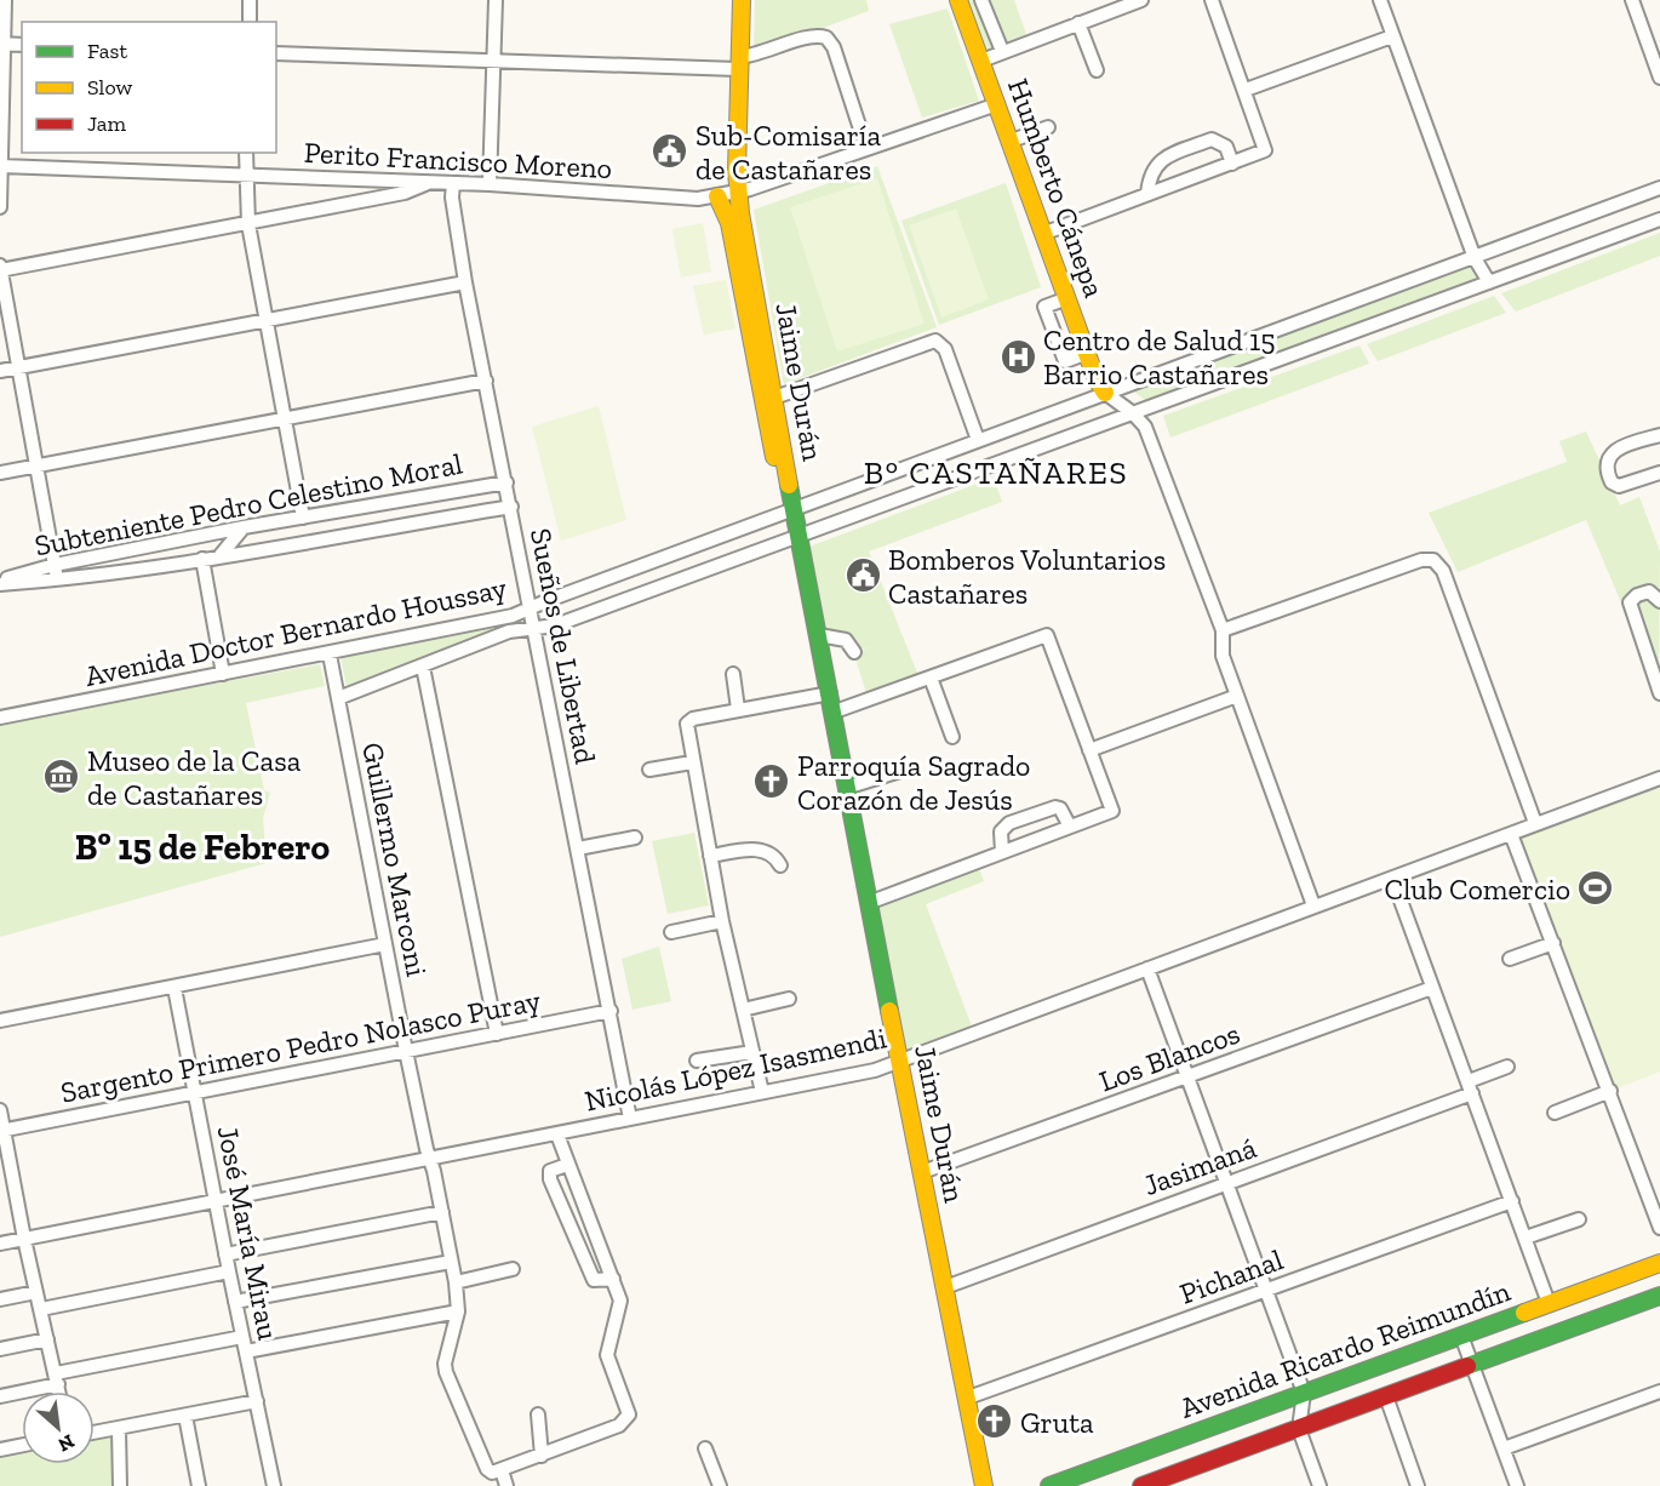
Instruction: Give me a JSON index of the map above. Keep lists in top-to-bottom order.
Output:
{
  "streets": {
    "street": [
      "Perito Francisco Moreno",
      "Humberto Cánepa",
      "Jaime Durán",
      "Subteniente Pedro Celestino Moral",
      "Avenida Doctor Bernardo Houssay",
      "Sueños de Libertad",
      "Guillermo Marconi",
      "Sargento Primero Pedro Nolasco Puray",
      "Los Blancos",
      "Nicolás López Isasmendi",
      "Jasimaná",
      "José María Mirau",
      "Pichanal",
      "Avenida Ricardo Reimundín"
    ]
  },
  "crossings": [
    ["Perito Francisco Moreno", "Humberto Cánepa"],
    ["Perito Francisco Moreno", "Jaime Durán"],
    ["Perito Francisco Moreno", "Sueños de Libertad"],
    ["Humberto Cánepa", "Avenida Doctor Bernardo Houssay"],
    ["Jaime Durán", "Avenida Doctor Bernardo Houssay"],
    ["Jaime Durán", "Los Blancos"],
    ["Jaime Durán", "Nicolás López Isasmendi"],
    ["Jaime Durán", "Jasimaná"],
    ["Jaime Durán", "Pichanal"],
    ["Subteniente Pedro Celestino Moral", "Sueños de Libertad"],
    ["Avenida Doctor Bernardo Houssay", "Sueños de Libertad"],
    ["Avenida Doctor Bernardo Houssay", "Guillermo Marconi"],
    ["Sueños de Libertad", "Sargento Primero Pedro Nolasco Puray"],
    ["Sueños de Libertad", "Nicolás López Isasmendi"],
    ["Guillermo Marconi", "Sargento Primero Pedro Nolasco Puray"],
    ["Guillermo Marconi", "Nicolás López Isasmendi"],
    ["Sargento Primero Pedro Nolasco Puray", "José María Mirau"],
    ["Nicolás López Isasmendi", "José María Mirau"]
  ],
  "districts": ["B° CASTAÑARES", "Bº 15 de Febrero"],
  "places": {
    "public building": ["Sub-Comisaría de Castañares", "Bomberos Voluntarios Castañares"],
    "hospital": ["Centro de Salud 15 Barrio Castañares"],
    "museum": ["Museo de la Casa de Castañares"],
    "church": ["Parroquía Sagrado Corazón de Jesús", "Gruta"],
    "sports": ["Club Comercio"]
  },
  "legend": ["Fast", "Slow", "Jam"],
  "north": "bottom right"
}
